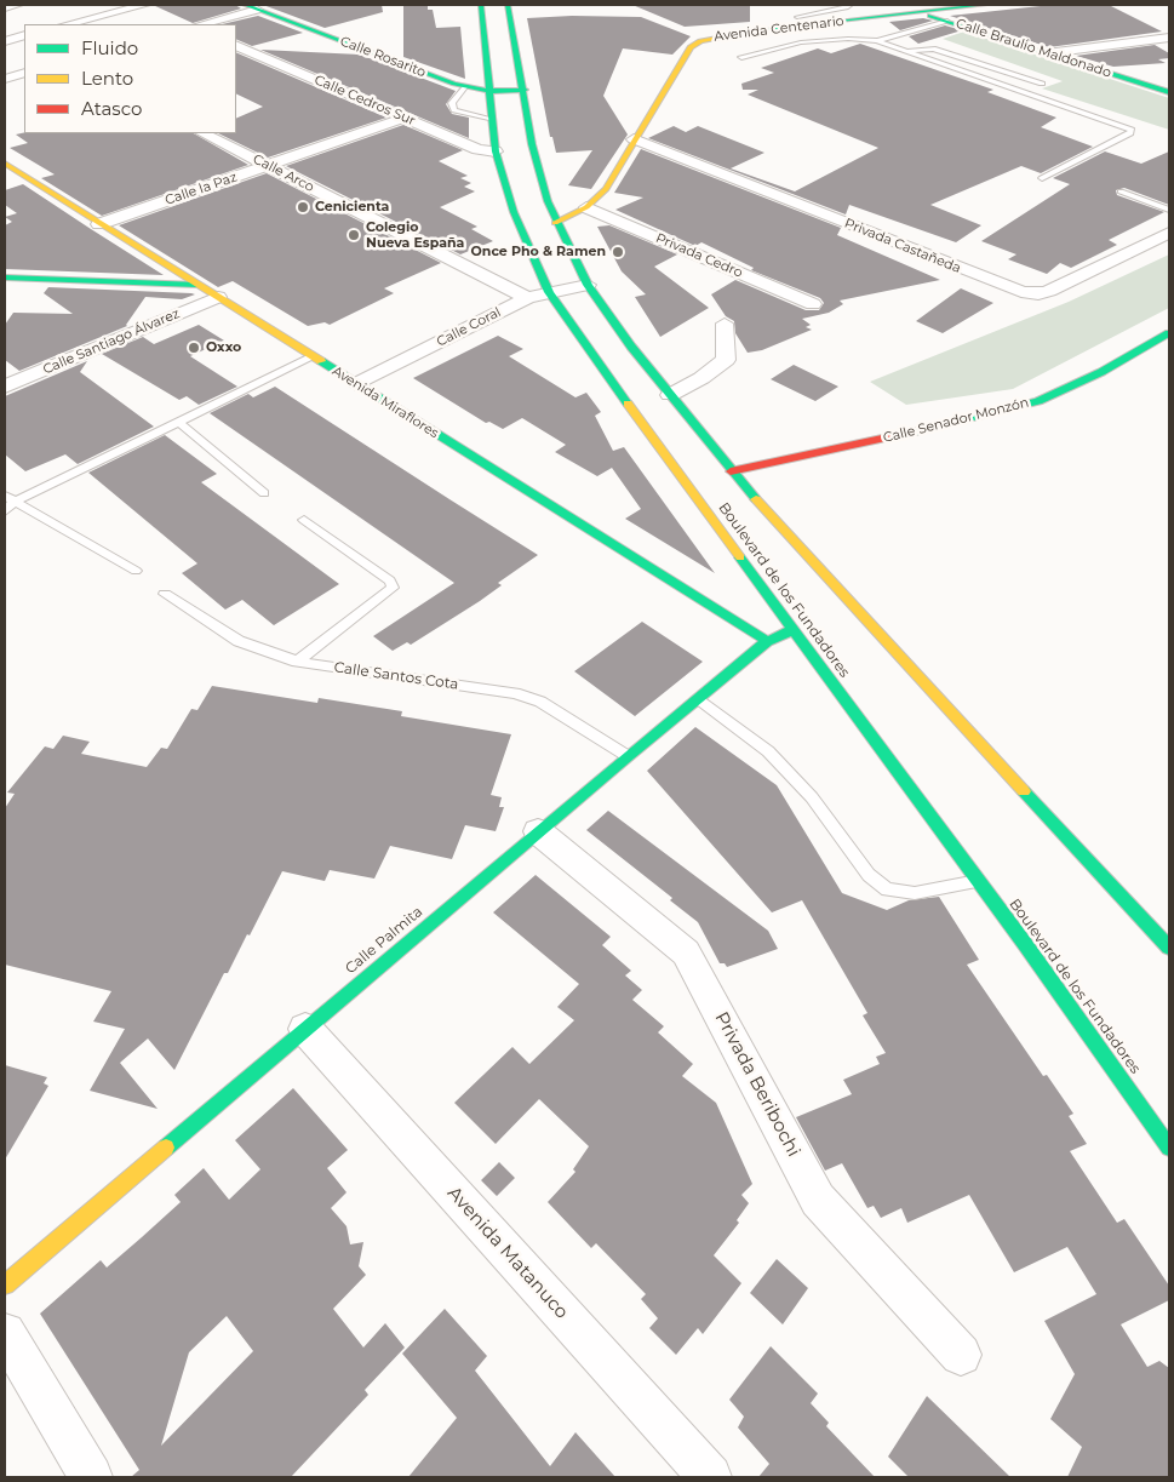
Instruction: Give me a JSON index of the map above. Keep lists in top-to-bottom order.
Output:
{
  "streets": {
    "main road": [
      "Avenida Centenario",
      "Calle Braulio Maldonado",
      "Calle Rosarito",
      "Avenida Miraflores",
      "Calle Senador Monzón",
      "Boulevard de los Fundadores",
      "Calle Palmita"
    ],
    "street": [
      "Calle Cedros Sur",
      "Calle Arco",
      "Calle la Paz",
      "Privada Castañeda",
      "Privada Cedro",
      "Calle Coral",
      "Calle Santiago Álvarez",
      "Privada Beribochi",
      "Avenida Matanuco"
    ],
    "lane": ["Calle Santos Cota"]
  },
  "crossings": [
    ["Avenida Centenario", "Calle Braulio Maldonado"],
    ["Avenida Centenario", "Privada Castañeda"],
    ["Avenida Centenario", "Privada Cedro"],
    ["Avenida Centenario", "Boulevard de los Fundadores"],
    ["Calle Rosarito", "Boulevard de los Fundadores"],
    ["Calle Cedros Sur", "Calle la Paz"],
    ["Calle Cedros Sur", "Boulevard de los Fundadores"],
    ["Calle Arco", "Calle la Paz"],
    ["Calle Arco", "Calle Coral"],
    ["Calle la Paz", "Avenida Miraflores"],
    ["Calle Coral", "Avenida Miraflores"],
    ["Calle Coral", "Boulevard de los Fundadores"],
    ["Calle Santiago Álvarez", "Avenida Miraflores"],
    ["Avenida Miraflores", "Calle Palmita"],
    ["Calle Senador Monzón", "Boulevard de los Fundadores"],
    ["Boulevard de los Fundadores", "Calle Palmita"],
    ["Calle Santos Cota", "Calle Palmita"],
    ["Calle Palmita", "Privada Beribochi"],
    ["Calle Palmita", "Avenida Matanuco"]
  ],
  "places": [
    "Cenicienta",
    "Colegio Nueva España",
    "Once Pho & Ramen",
    "Oxxo"
  ],
  "legend": ["Fluido", "Lento", "Atasco"]
}
